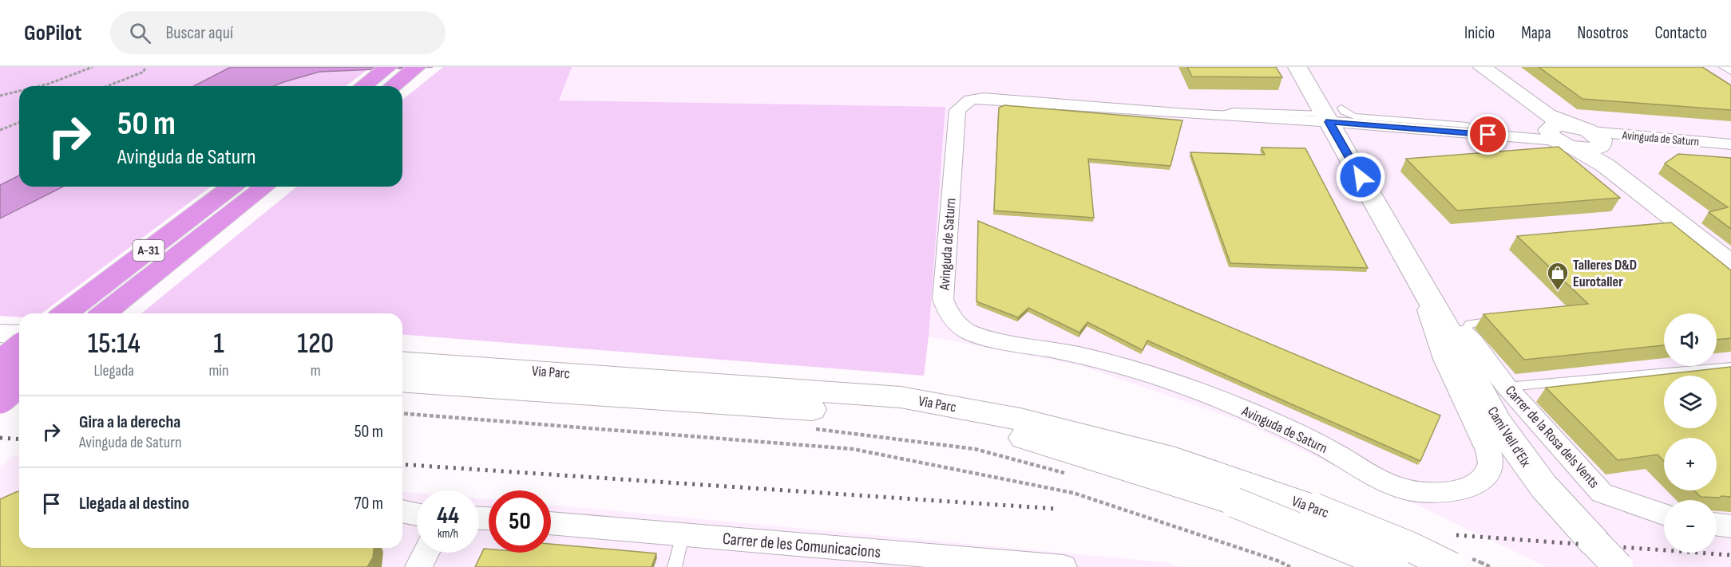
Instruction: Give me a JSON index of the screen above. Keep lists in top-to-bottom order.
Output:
{
  "streets": {
    "highway": ["A-31"],
    "main road": ["Via Parc", "Camí Vell d'Elx"],
    "street": ["Avinguda de Saturn", "Carrer de la Rosa dels Vents", "Carrer de les Comunicacions"]
  },
  "crossings": [
    ["Avinguda de Saturn", "Camí Vell d'Elx"],
    ["Camí Vell d'Elx", "Carrer de la Rosa dels Vents"]
  ],
  "places": {
    "shop": ["Talleres D&D Eurotaller"]
  },
  "page": {
    "header": "GoPilot",
    "search": "Buscar aquí",
    "nav": [
      "Inicio",
      "Mapa",
      "Nosotros",
      "Contacto"
    ],
    "turn": ["50 m", "Avinguda de Saturn"],
    "map_buttons": ["+", "−"],
    "eta": [
      "15:14",
      "Llegada",
      "1",
      "min",
      "120",
      "m"
    ],
    "list": [
      {
        "name": "Gira a la derecha",
        "note": "Avinguda de Saturn",
        "value": "50 m"
      },
      {
        "name": "Llegada al destino",
        "value": "70 m"
      }
    ],
    "speed": "44 km/h",
    "limit": "50"
  }
}
